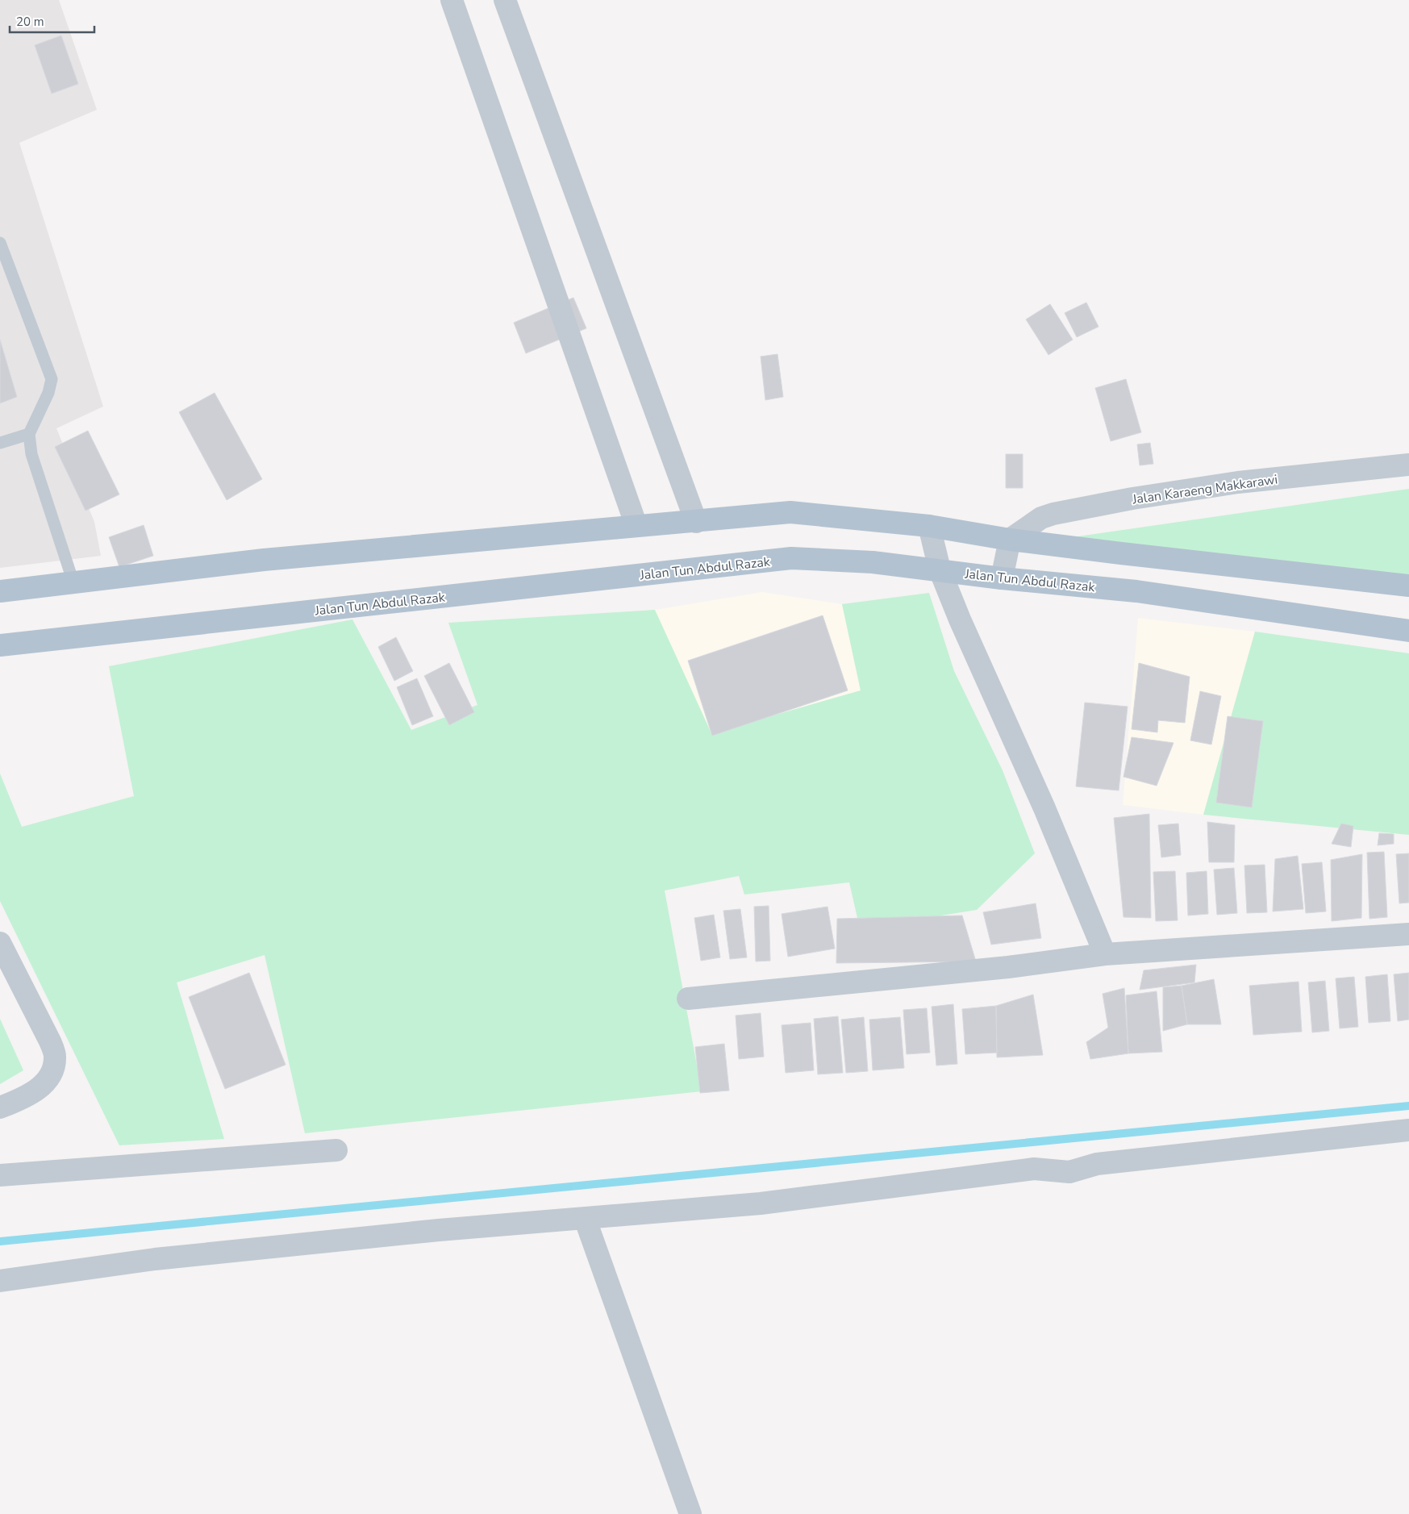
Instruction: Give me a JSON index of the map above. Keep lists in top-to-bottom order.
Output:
{
  "streets": {
    "main road": ["Jalan Tun Abdul Razak"],
    "street": ["Jalan Karaeng Makkarawi"]
  },
  "scale_bar": "20 m"
}
